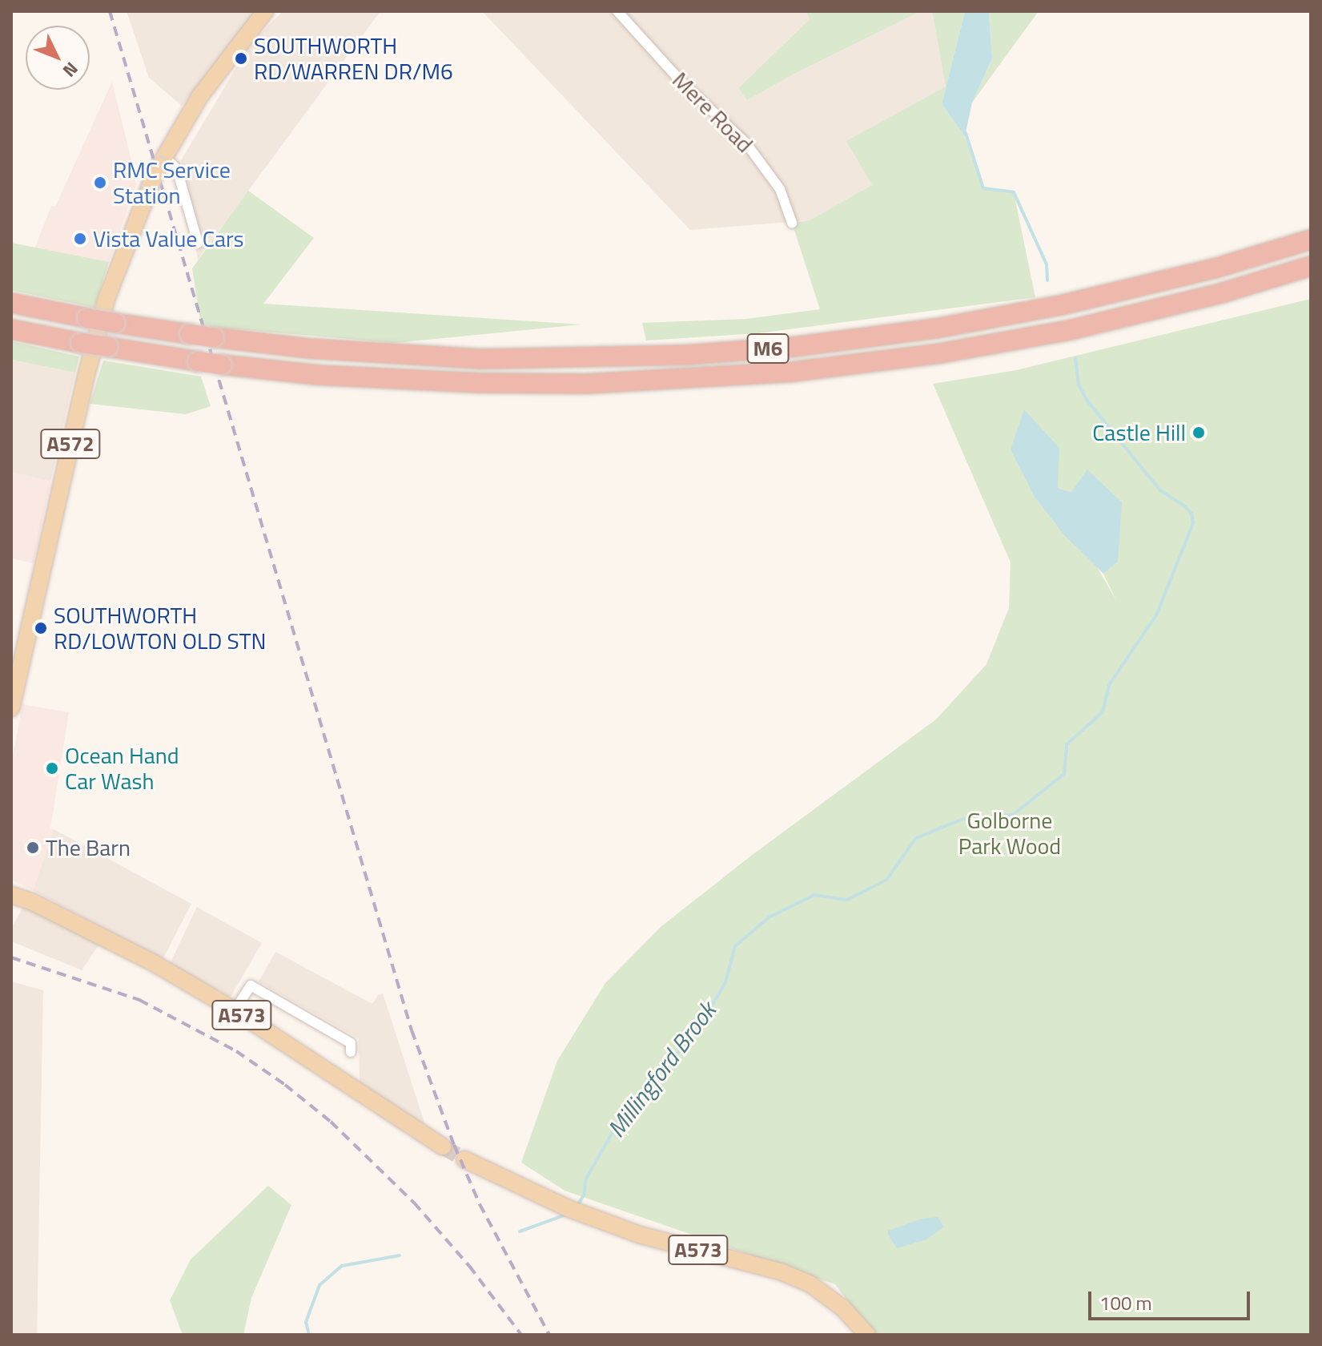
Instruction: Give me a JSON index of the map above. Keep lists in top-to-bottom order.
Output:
{
  "streets": {
    "highway": ["M6"],
    "main road": ["A572", "A573"],
    "street": ["Mere Road"]
  },
  "water": ["Millingford Brook"],
  "parks": ["Golborne Park Wood"],
  "places": [
    "SOUTHWORTH RD/WARREN DR/M6",
    "RMC Service Station",
    "Vista Value Cars",
    "Castle Hill",
    "SOUTHWORTH RD/LOWTON OLD STN",
    "Ocean Hand Car Wash",
    "The Barn"
  ],
  "scale_bar": "100 m",
  "north": "bottom right"
}
